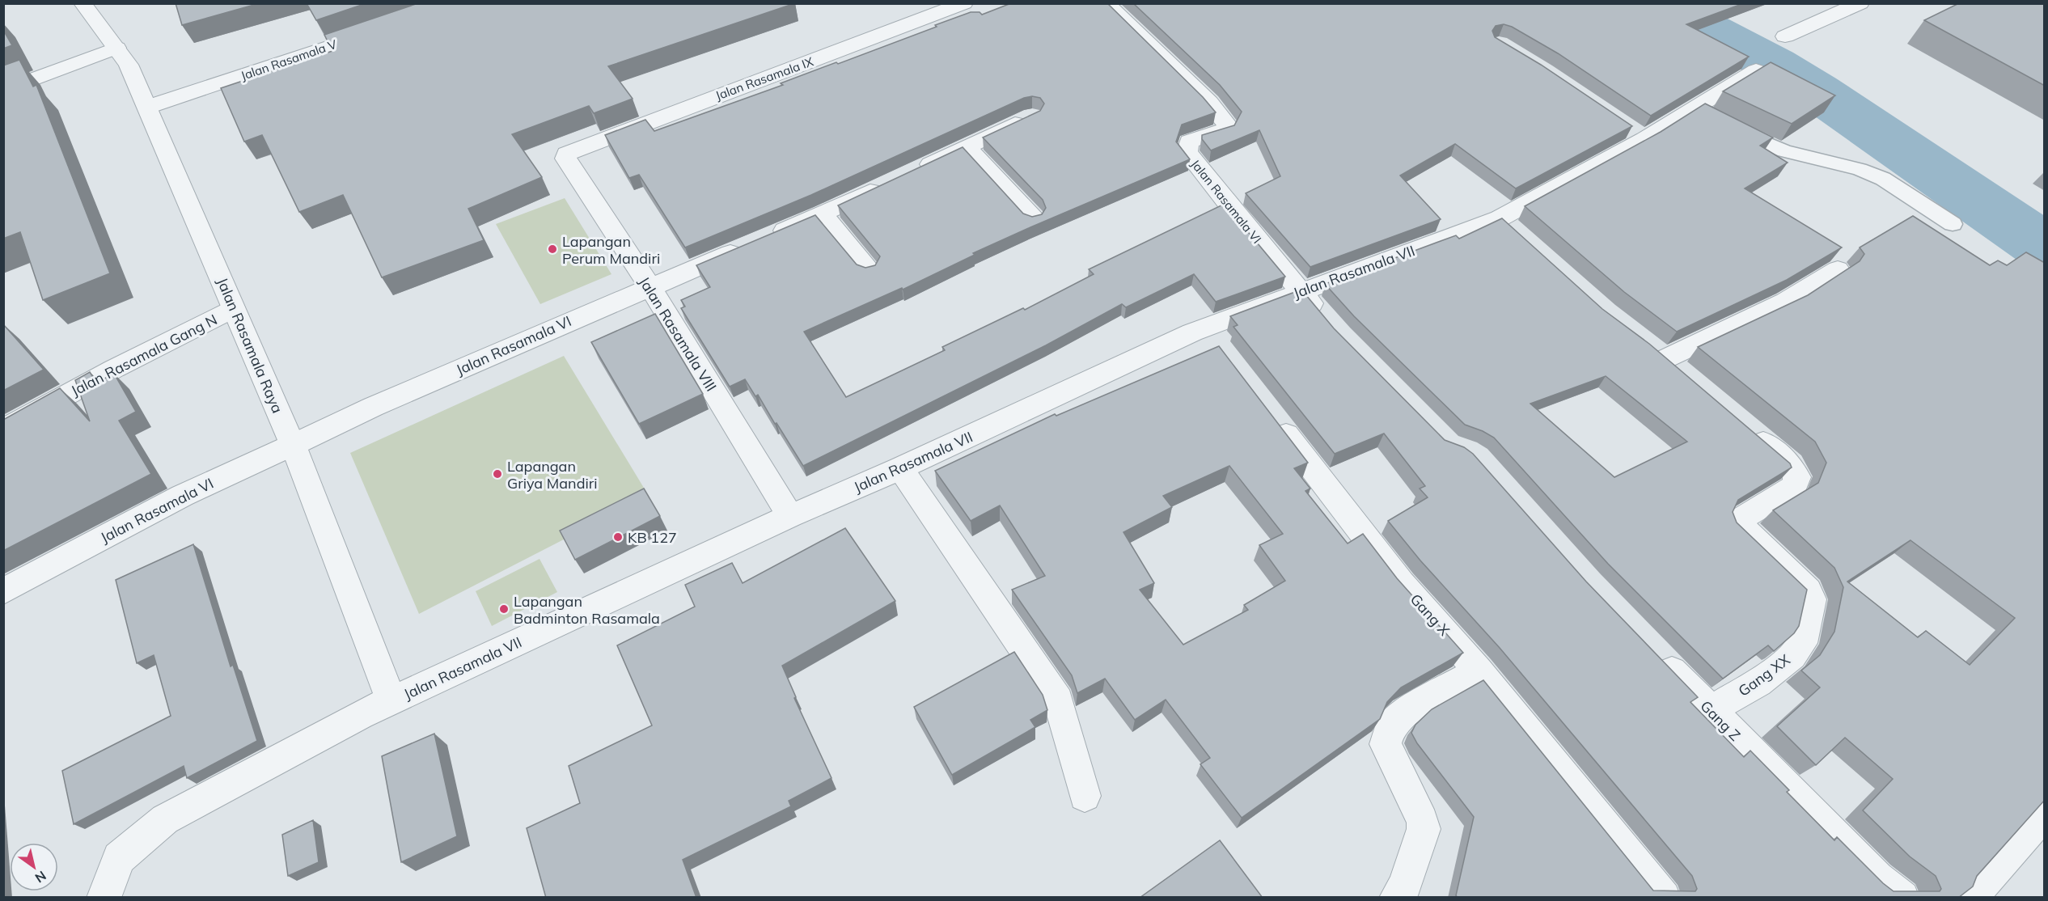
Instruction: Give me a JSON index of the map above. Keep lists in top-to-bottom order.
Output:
{
  "streets": {
    "street": [
      "Jalan Rasamala V",
      "Jalan Rasamala IX",
      "Jalan Rasamala VI",
      "Jalan Rasamala VII",
      "Jalan Rasamala VIII",
      "Jalan Rasamala Raya",
      "Jalan Rasamala Gang N",
      "Gang X",
      "Gang XX",
      "Gang Z"
    ]
  },
  "crossings": [
    ["Jalan Rasamala V", "Jalan Rasamala Raya"],
    ["Jalan Rasamala IX", "Jalan Rasamala VIII"],
    ["Jalan Rasamala VI", "Jalan Rasamala VII"],
    ["Jalan Rasamala VI", "Jalan Rasamala VIII"],
    ["Jalan Rasamala VI", "Jalan Rasamala Raya"],
    ["Jalan Rasamala VII", "Jalan Rasamala VIII"],
    ["Jalan Rasamala VII", "Jalan Rasamala Raya"],
    ["Jalan Rasamala Raya", "Jalan Rasamala Gang N"],
    ["Gang XX", "Gang Z"]
  ],
  "places": [
    "Lapangan Perum Mandiri",
    "Lapangan Griya Mandiri",
    "KB 127",
    "Lapangan Badminton Rasamala"
  ],
  "north": "bottom right"
}
